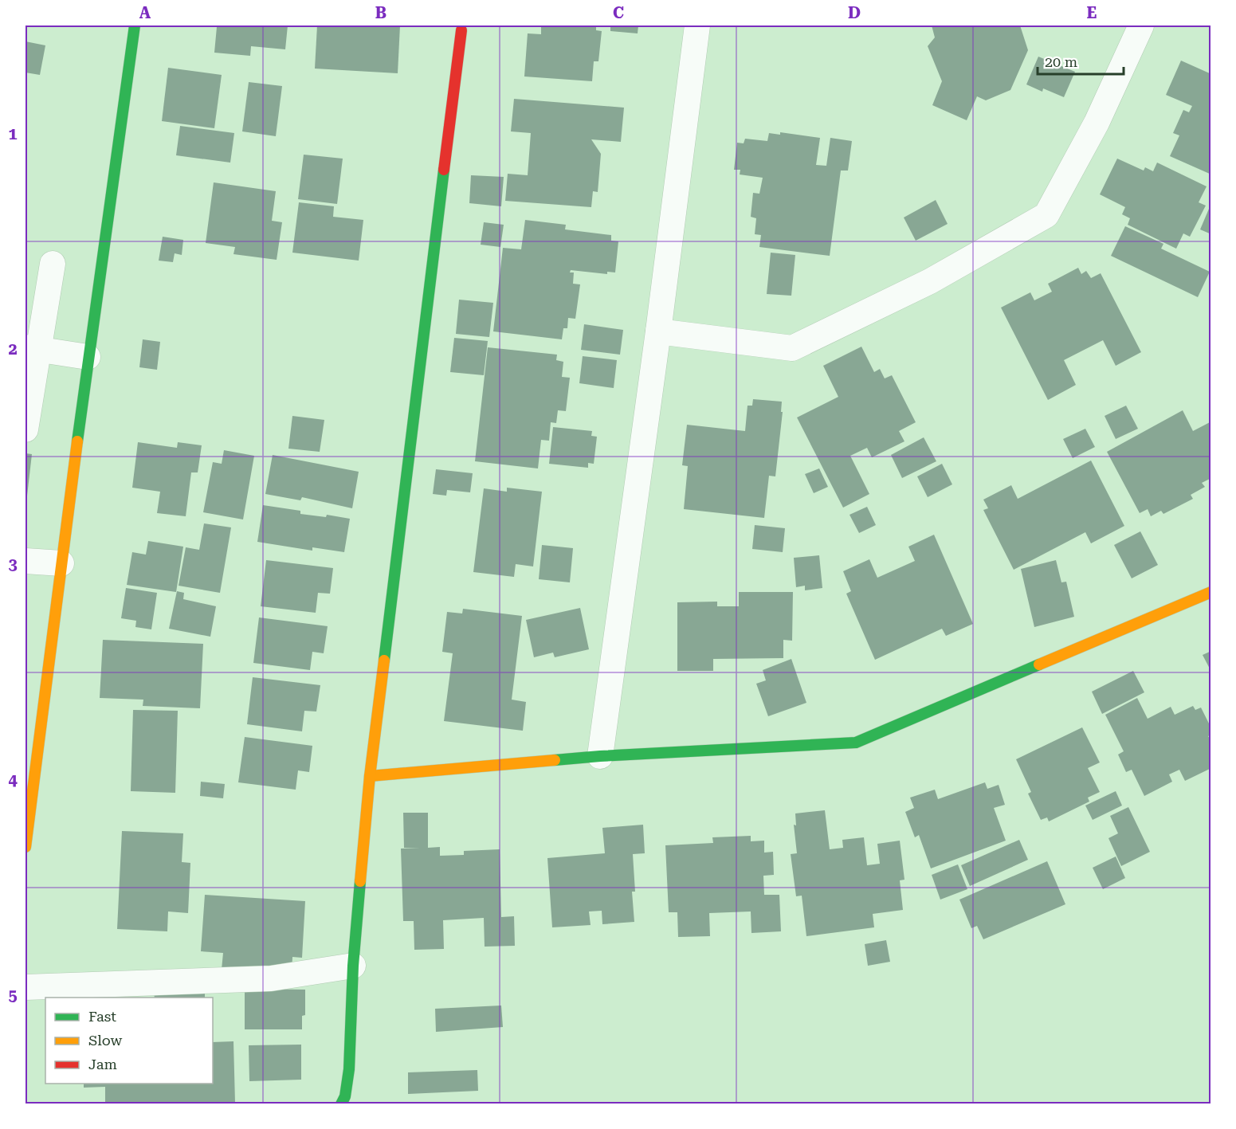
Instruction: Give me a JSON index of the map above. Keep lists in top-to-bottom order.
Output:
{
  "legend": ["Fast", "Slow", "Jam"],
  "scale_bar": "20 m",
  "grid": {
    "columns": [
      "A",
      "B",
      "C",
      "D",
      "E"
    ],
    "rows": [
      "1",
      "2",
      "3",
      "4",
      "5"
    ]
  }
}
